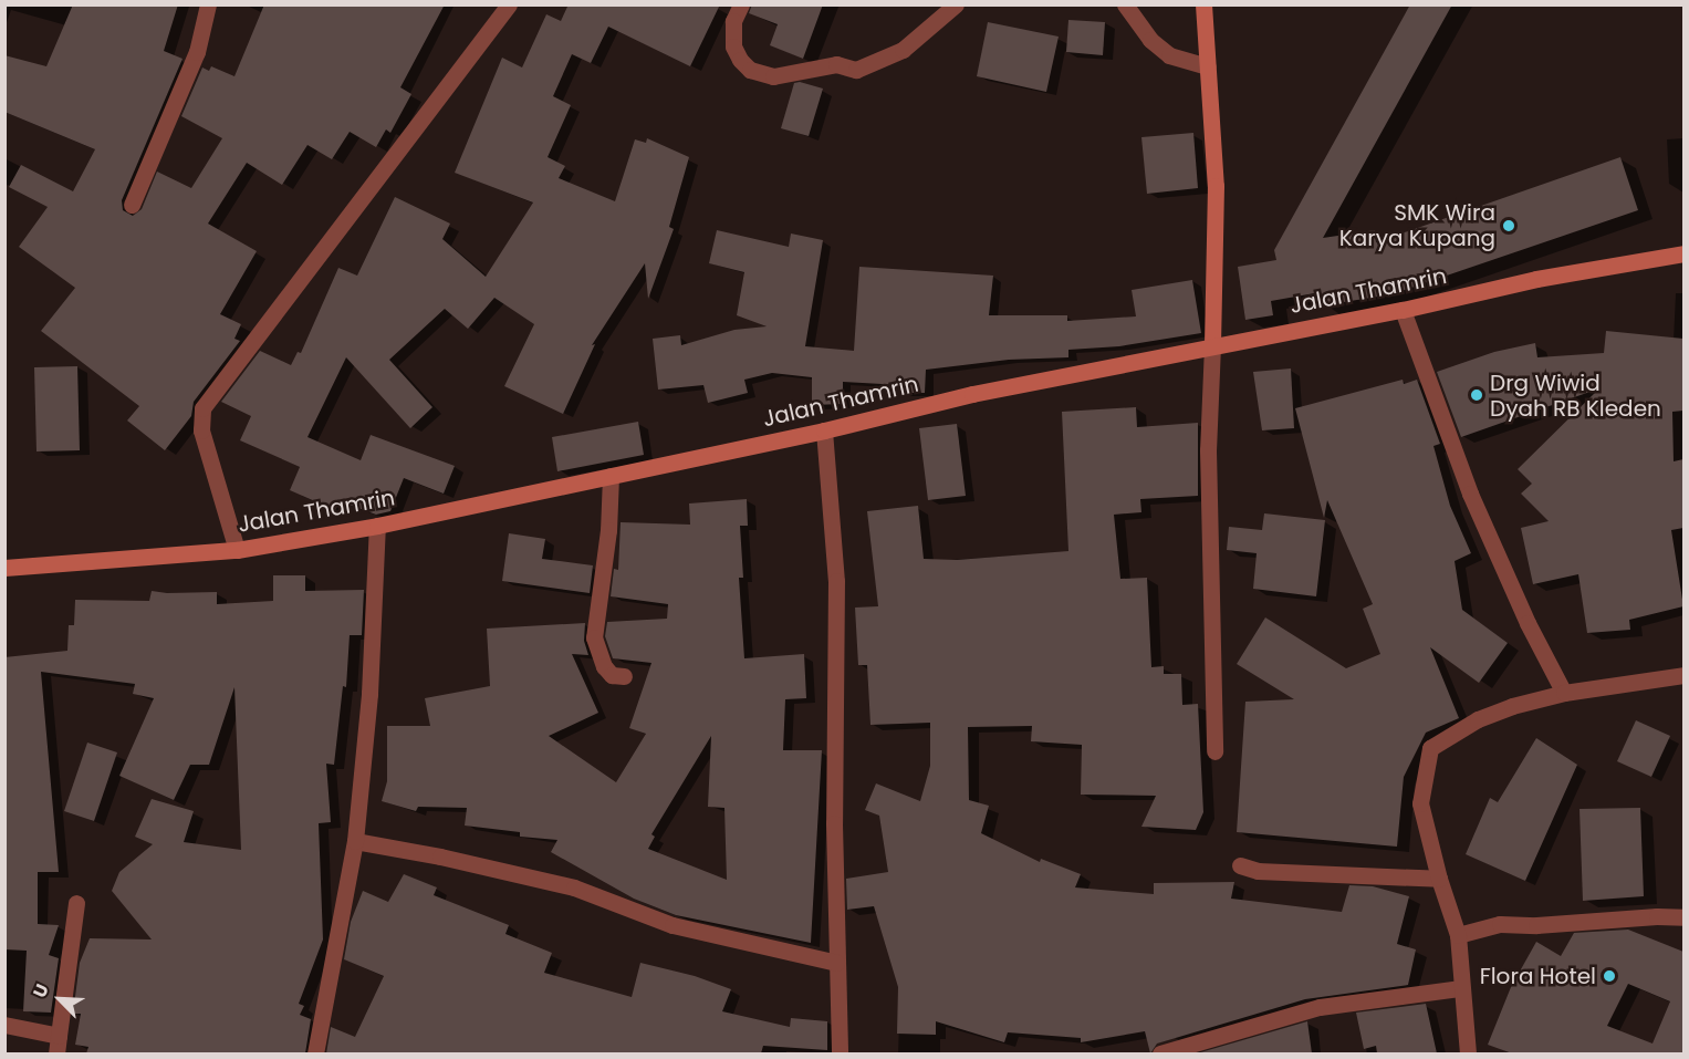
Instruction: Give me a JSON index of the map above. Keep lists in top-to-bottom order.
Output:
{
  "streets": {
    "main road": ["Jalan Thamrin"]
  },
  "places": ["SMK Wira Karya Kupang", "Drg Wiwid Dyah RB Kleden", "Flora Hotel"],
  "north": "top left"
}
